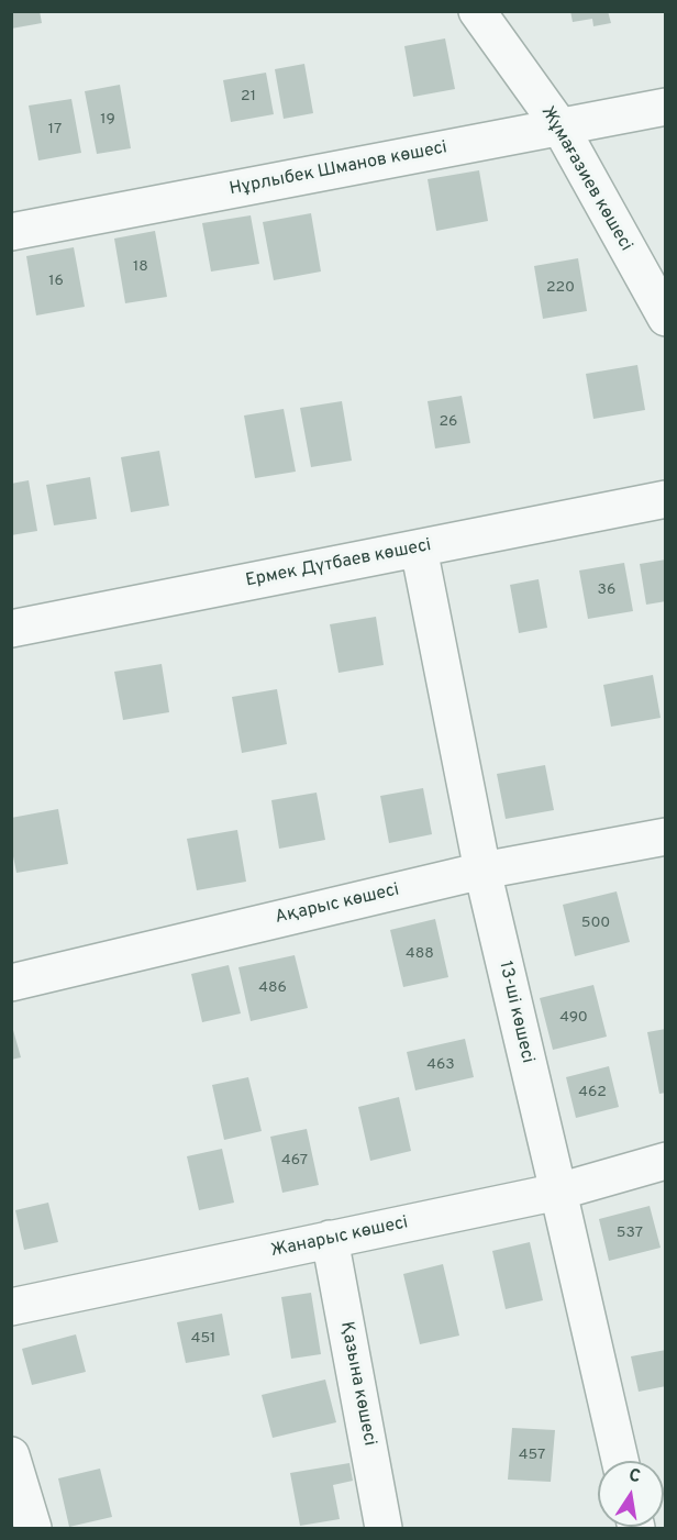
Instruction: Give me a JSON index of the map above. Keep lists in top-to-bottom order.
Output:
{
  "streets": {
    "street": [
      "Нұрлыбек Шманов көшесі",
      "Жұмағазиев көшесі",
      "Ермек Дүтбаев көшесi",
      "Ақарыс көшесi",
      "13-ші көшесi",
      "Жанарыс көшесі",
      "Қазына көшесі"
    ]
  },
  "crossings": [
    ["Нұрлыбек Шманов көшесі", "Жұмағазиев көшесі"],
    ["Ермек Дүтбаев көшесi", "13-ші көшесi"],
    ["Ақарыс көшесi", "13-ші көшесi"],
    ["13-ші көшесi", "Жанарыс көшесі"],
    ["Жанарыс көшесі", "Қазына көшесі"]
  ],
  "house_numbers": [
    "21",
    "19",
    "17",
    "18",
    "16",
    "220",
    "26",
    "36",
    "500",
    "488",
    "486",
    "490",
    "463",
    "462",
    "467",
    "537",
    "451",
    "457"
  ],
  "north": "top"
}
